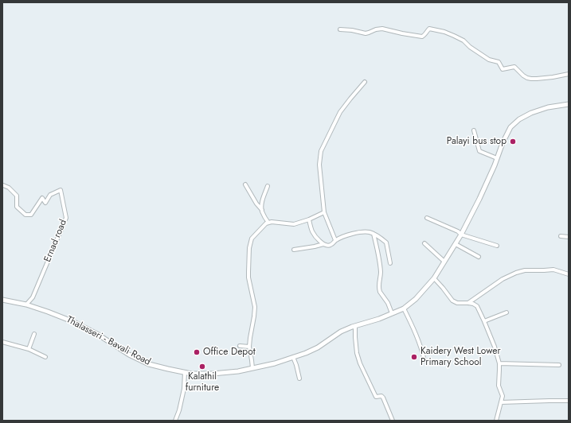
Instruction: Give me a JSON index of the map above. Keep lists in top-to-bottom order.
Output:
{
  "streets": {
    "main road": ["Thalasseri - Bavali Road"],
    "street": ["Ernad road"]
  },
  "crossings": [
    ["Ernad road", "Thalasseri - Bavali Road"]
  ],
  "places": [
    "Palayi bus stop",
    "Office Depot",
    "Kaidery West Lower Primary School",
    "Kalathil furniture"
  ]
}
